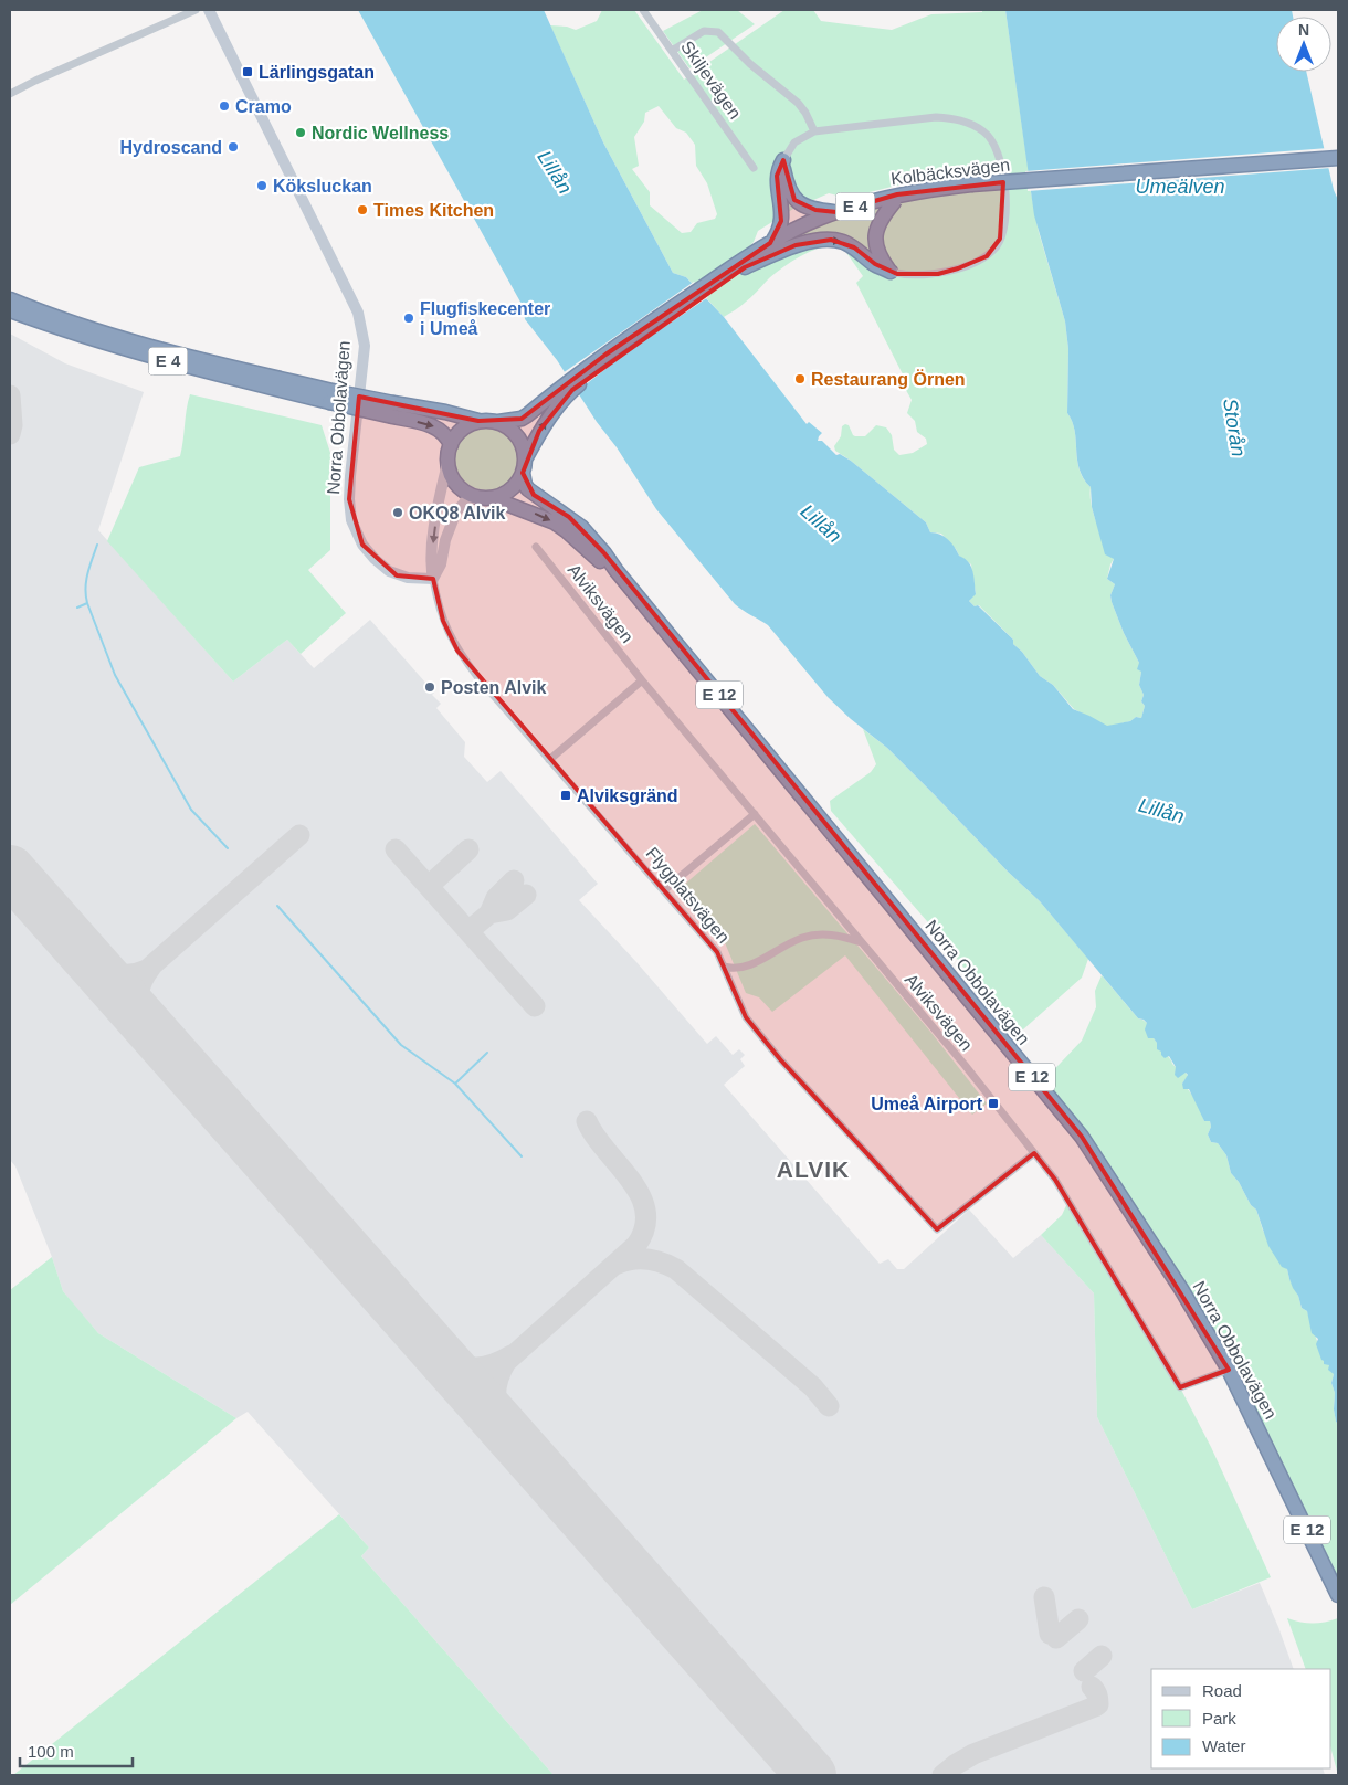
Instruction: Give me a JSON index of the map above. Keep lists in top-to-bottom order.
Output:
{
  "streets": {
    "highway": [
      "Kolbäcksvägen",
      "E 4",
      "Norra Obbolavägen",
      "E 12"
    ],
    "street": ["Skiljevägen", "Alviksvägen", "Flygplatsvägen"]
  },
  "crossings": [
    ["Kolbäcksvägen", "E 4"],
    ["Kolbäcksvägen", "Norra Obbolavägen"],
    ["Kolbäcksvägen", "Flygplatsvägen"],
    ["E 4", "Norra Obbolavägen"],
    ["E 4", "Flygplatsvägen"],
    ["Norra Obbolavägen", "Alviksvägen"],
    ["Norra Obbolavägen", "Flygplatsvägen"],
    ["Alviksvägen", "Flygplatsvägen"]
  ],
  "districts": ["ALVIK"],
  "water": ["Lillån", "Umeälven", "Storån"],
  "places": {
    "transit": ["Lärlingsgatan", "Alviksgränd", "Umeå Airport"],
    "other": [
      "Cramo",
      "Nordic Wellness",
      "Hydroscand",
      "Köksluckan",
      "Times Kitchen",
      "Flugfiskecenter i Umeå",
      "Restaurang Örnen",
      "OKQ8 Alvik",
      "Posten Alvik"
    ]
  },
  "legend": ["Road", "Park", "Water"],
  "scale_bar": "100 m",
  "north": "top"
}
